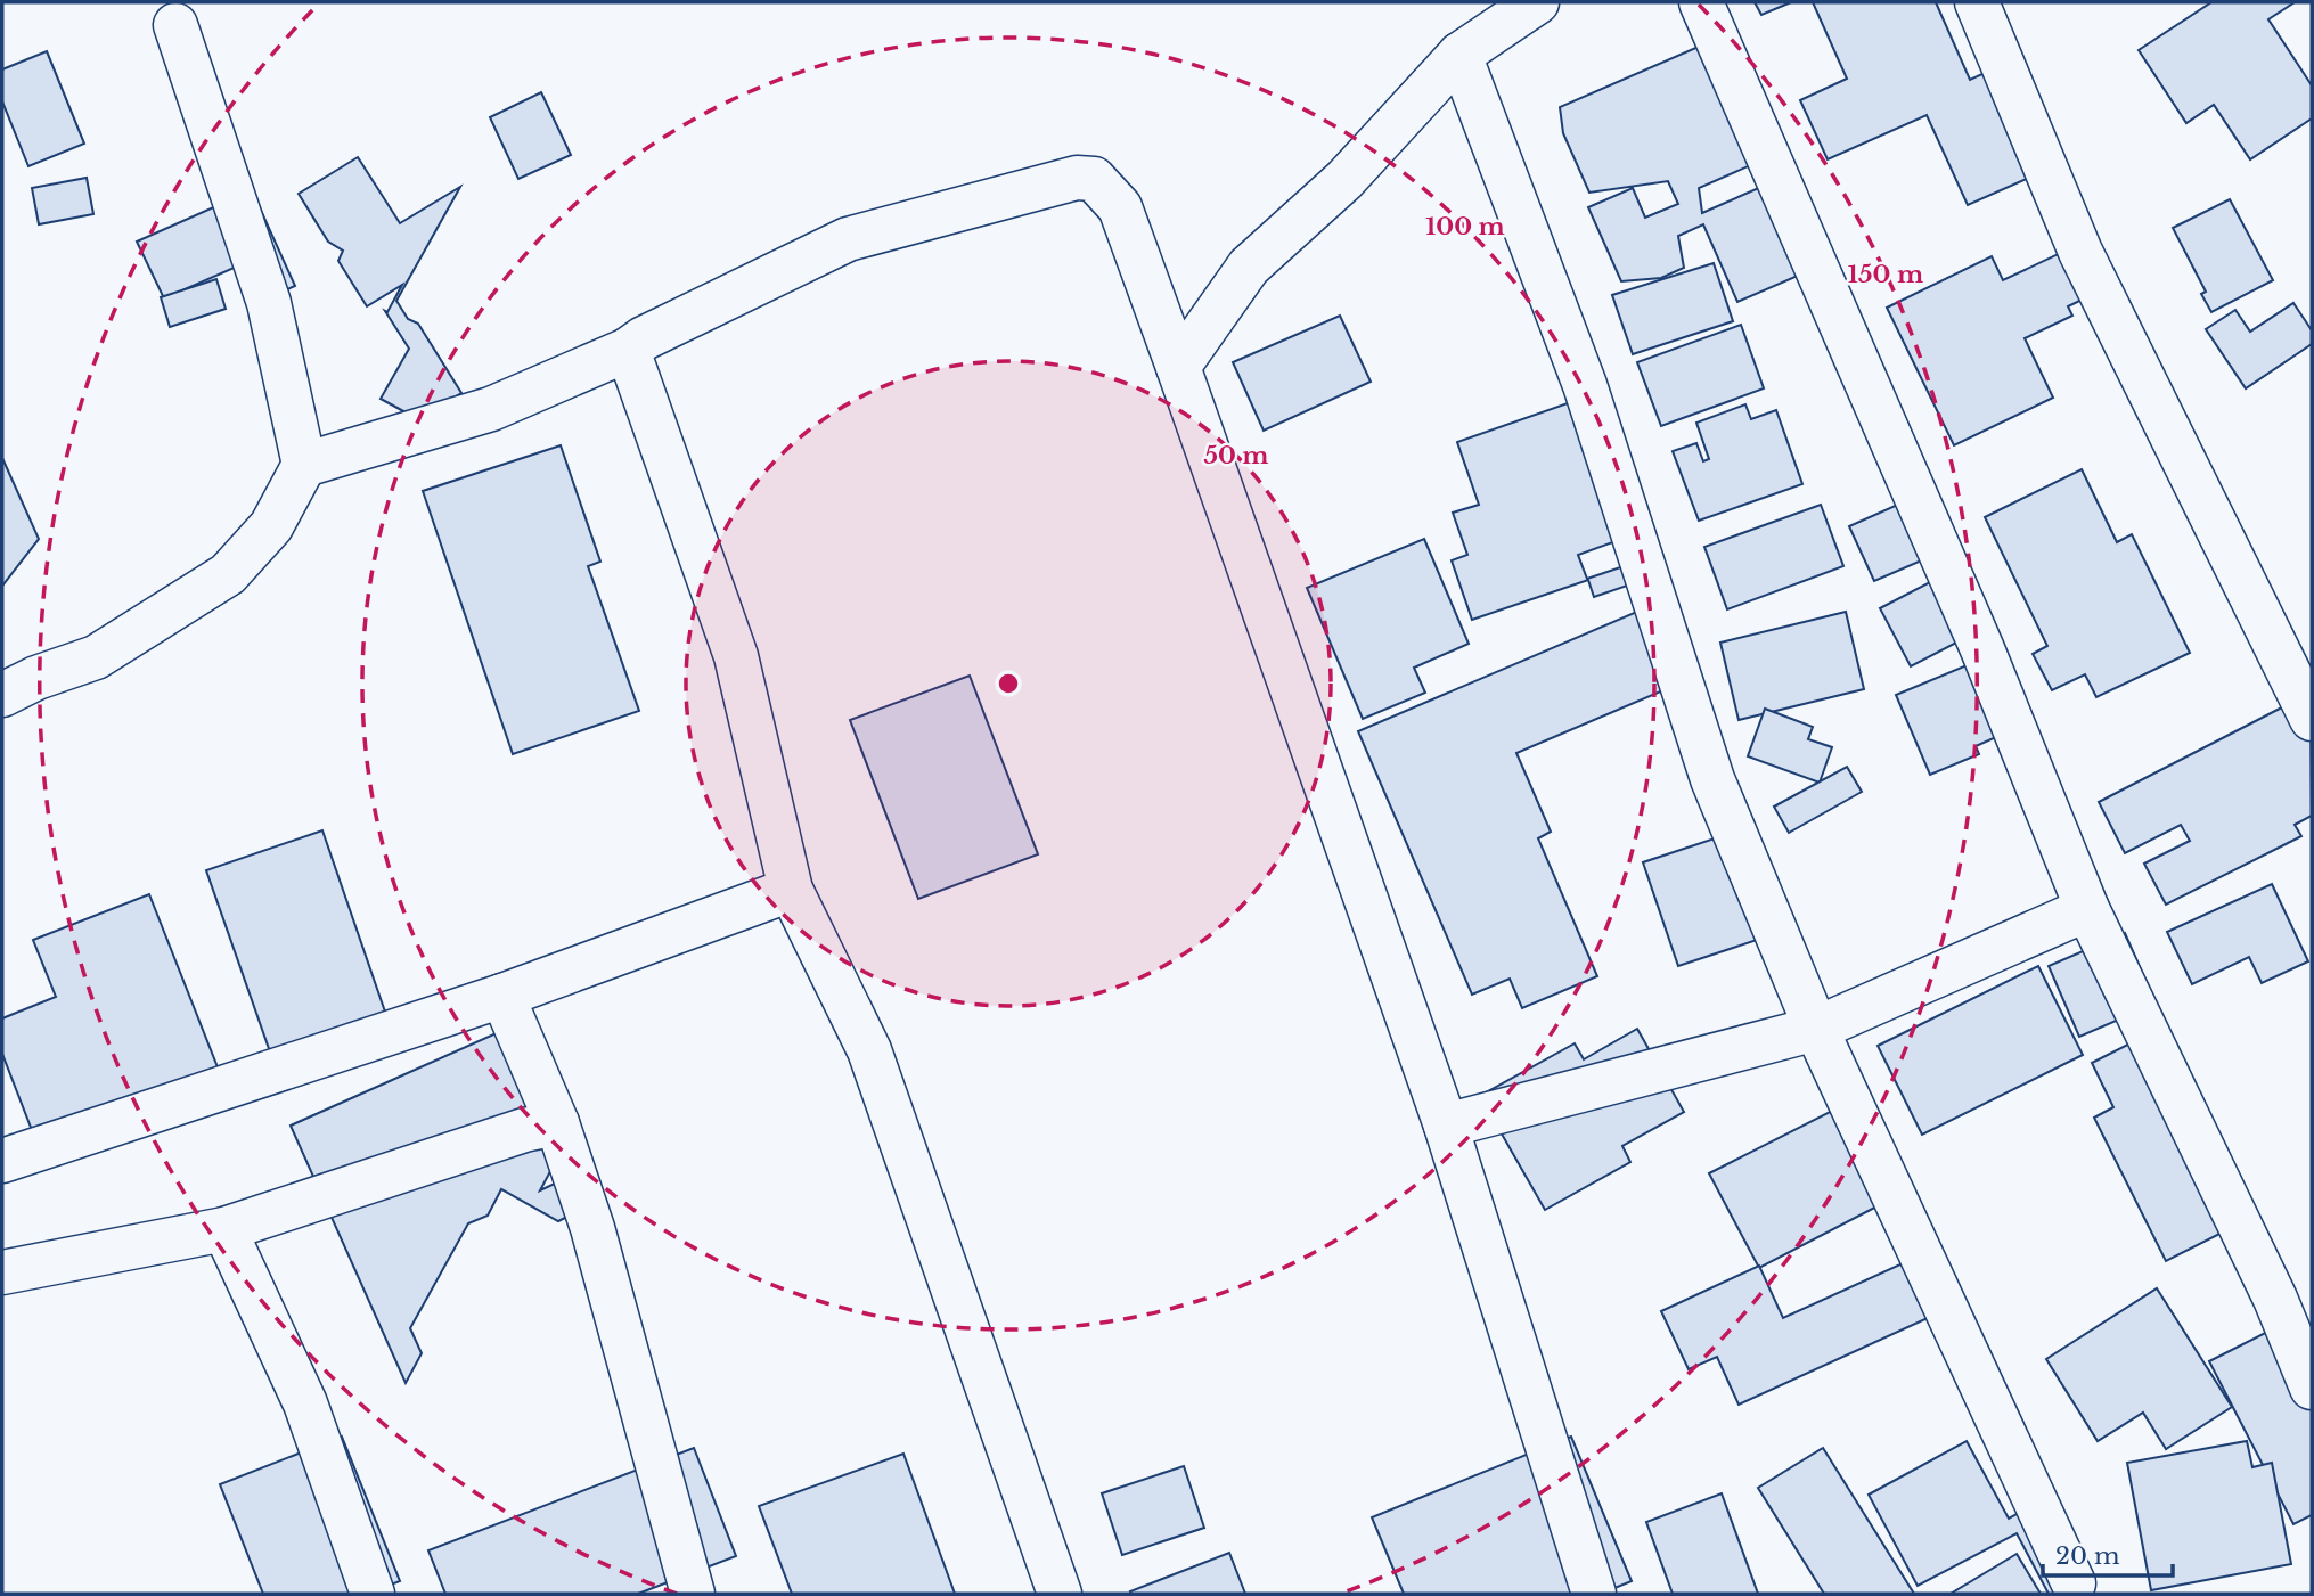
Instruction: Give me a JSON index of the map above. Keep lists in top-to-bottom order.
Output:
{
  "scale_bar": "20 m",
  "rings": ["100 m", "150 m", "50 m"]
}
